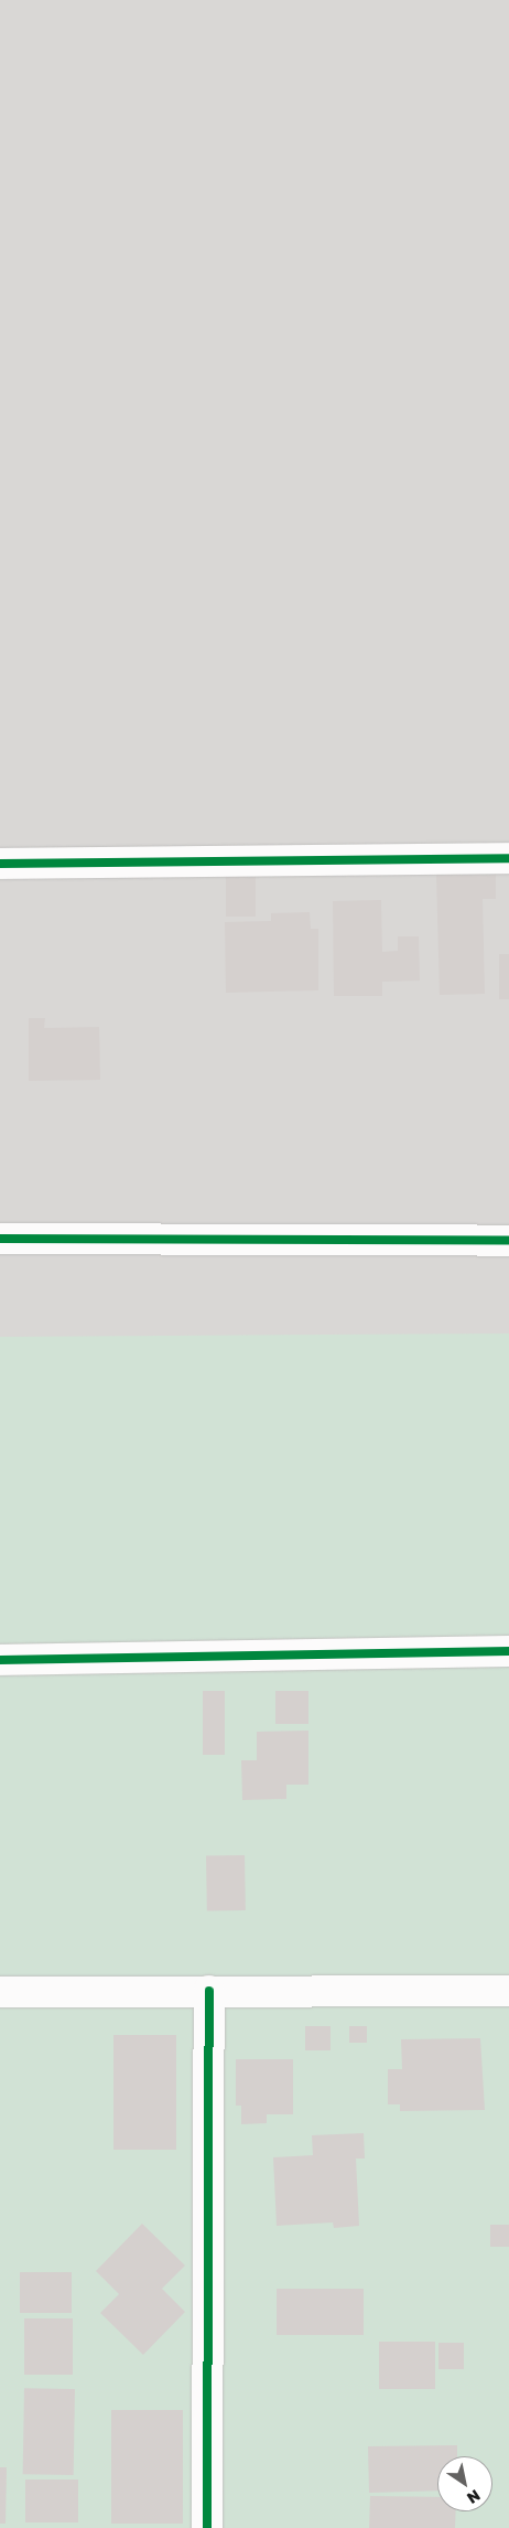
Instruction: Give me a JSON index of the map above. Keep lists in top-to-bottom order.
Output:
{
  "north": "bottom right"
}
